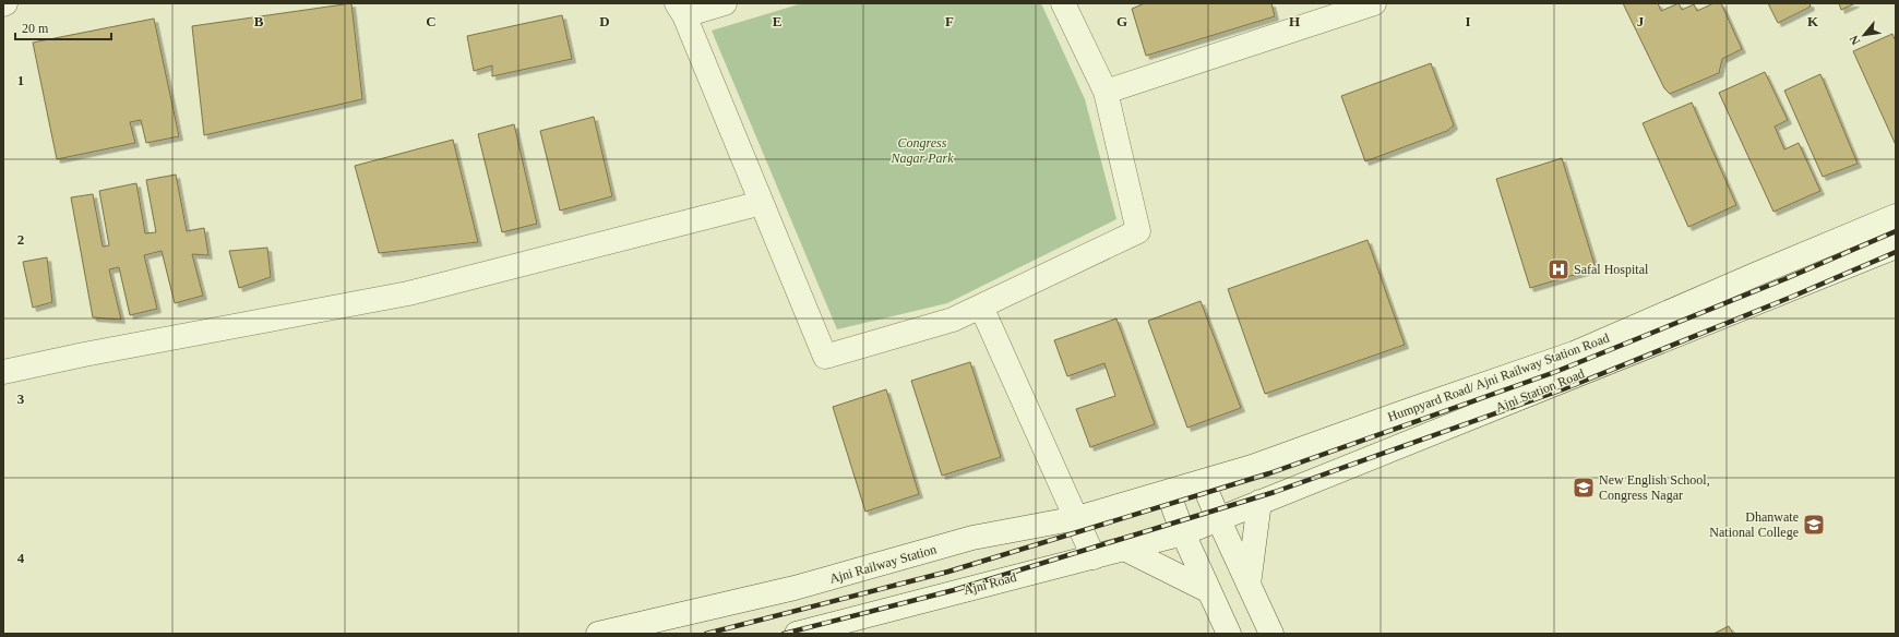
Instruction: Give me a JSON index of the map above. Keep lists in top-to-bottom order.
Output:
{
  "streets": {
    "main road": [
      "Humpyard Road/ Ajni Railway Station Road",
      "Ajni Station Road",
      "Ajni Railway Station",
      "Ajni Road"
    ]
  },
  "crossings": [
    ["Humpyard Road/ Ajni Railway Station Road", "Ajni Railway Station"],
    ["Ajni Station Road", "Ajni Road"]
  ],
  "parks": ["Congress Nagar Park"],
  "places": {
    "hospital": ["Safal Hospital"],
    "school or university": ["New English School, Congress Nagar", "Dhanwate National College"]
  },
  "scale_bar": "20 m",
  "north": "bottom left",
  "grid": {
    "columns": [
      "B",
      "C",
      "D",
      "E",
      "F",
      "G",
      "H",
      "I",
      "J",
      "K"
    ],
    "rows": [
      "1",
      "2",
      "3",
      "4"
    ]
  }
}
